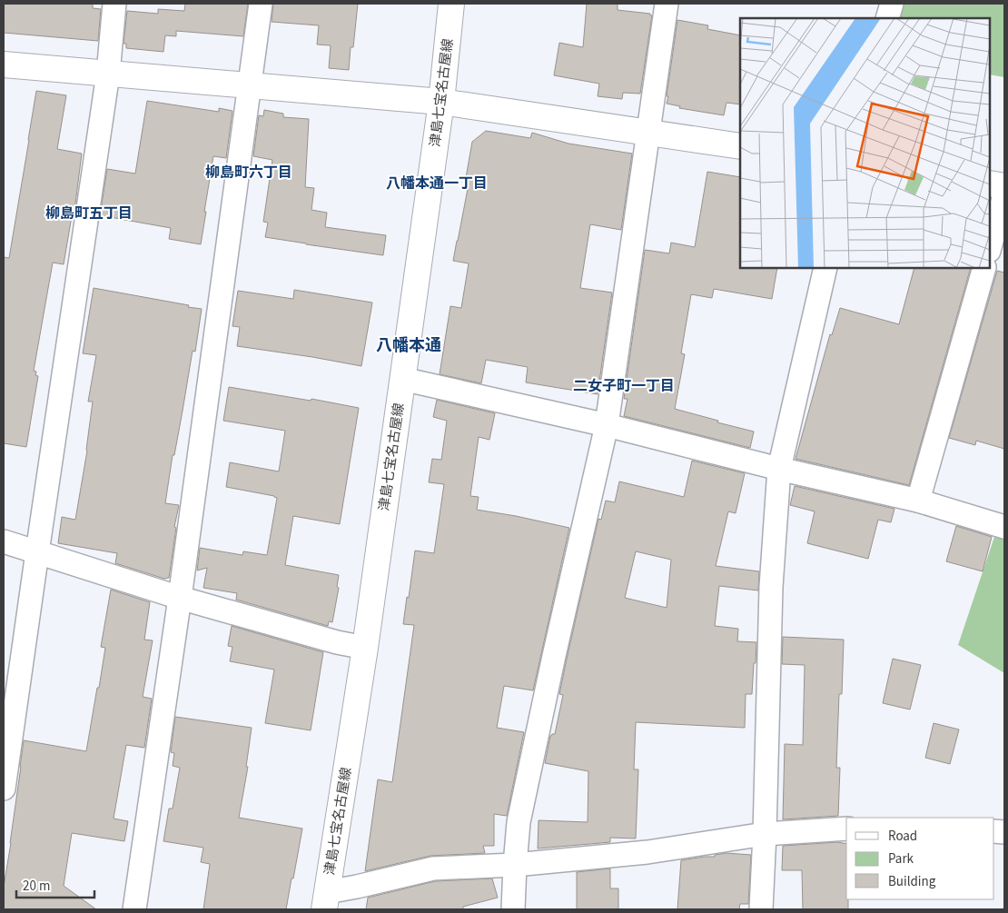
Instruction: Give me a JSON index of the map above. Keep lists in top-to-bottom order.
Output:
{
  "streets": {
    "main road": ["津島七宝名古屋線"]
  },
  "districts": [
    "柳島町六丁目",
    "八幡本通一丁目",
    "柳島町五丁目",
    "八幡本通",
    "二女子町一丁目"
  ],
  "legend": ["Road", "Park", "Building"],
  "scale_bar": "20 m"
}
